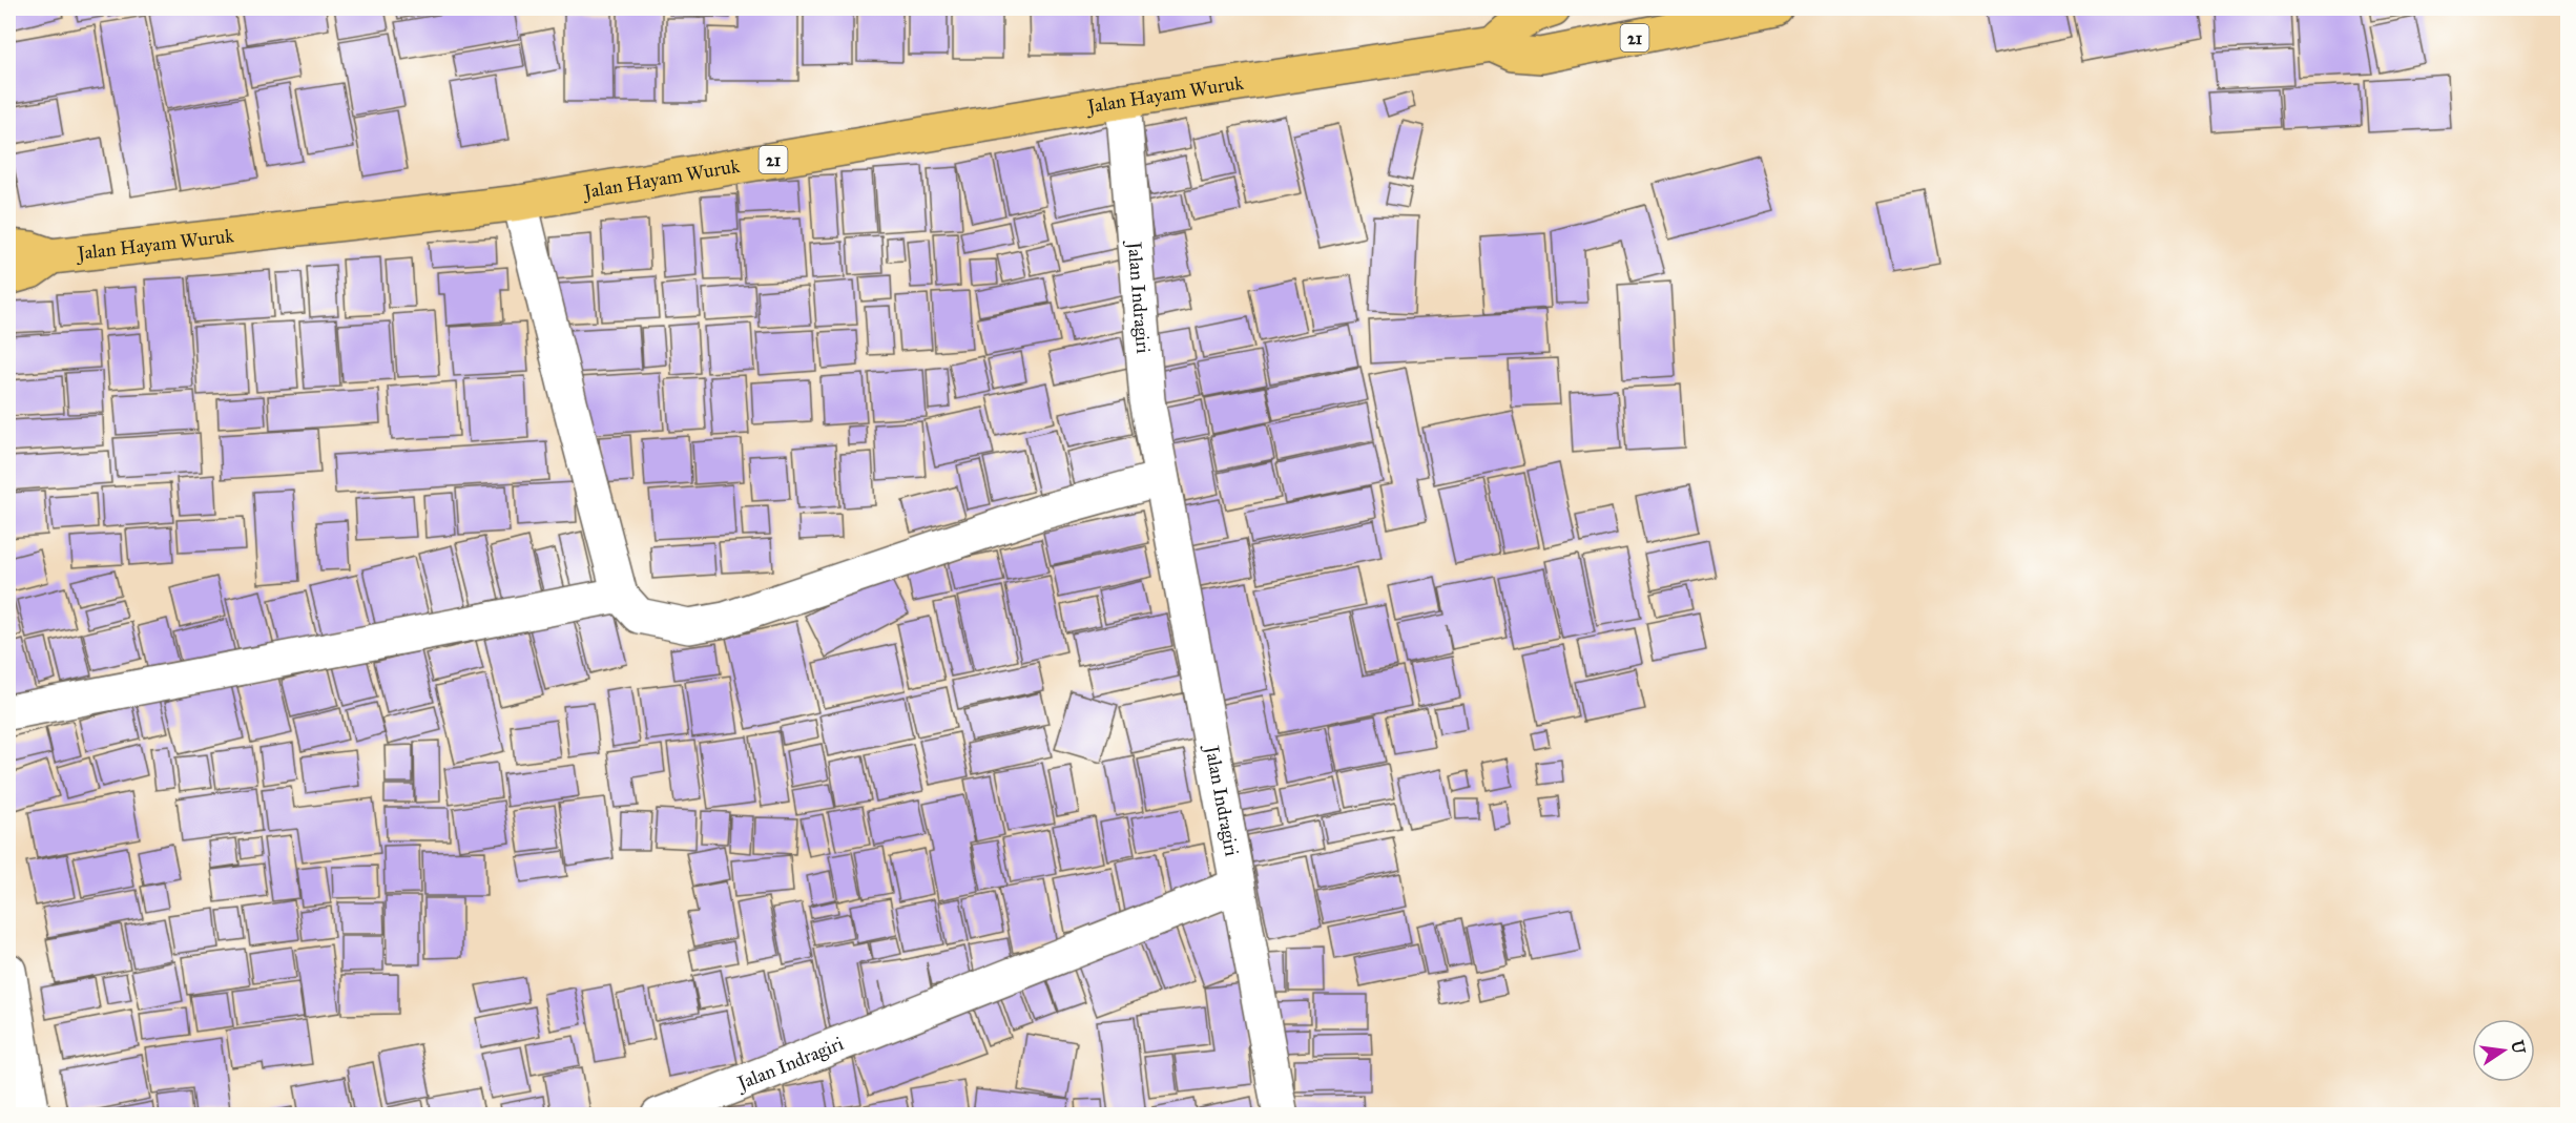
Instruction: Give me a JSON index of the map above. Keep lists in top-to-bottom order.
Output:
{
  "streets": {
    "highway": ["21", "Jalan Hayam Wuruk"],
    "street": ["Jalan Indragiri"]
  },
  "crossings": [
    ["Jalan Hayam Wuruk", "Jalan Indragiri"]
  ],
  "north": "right"
}
